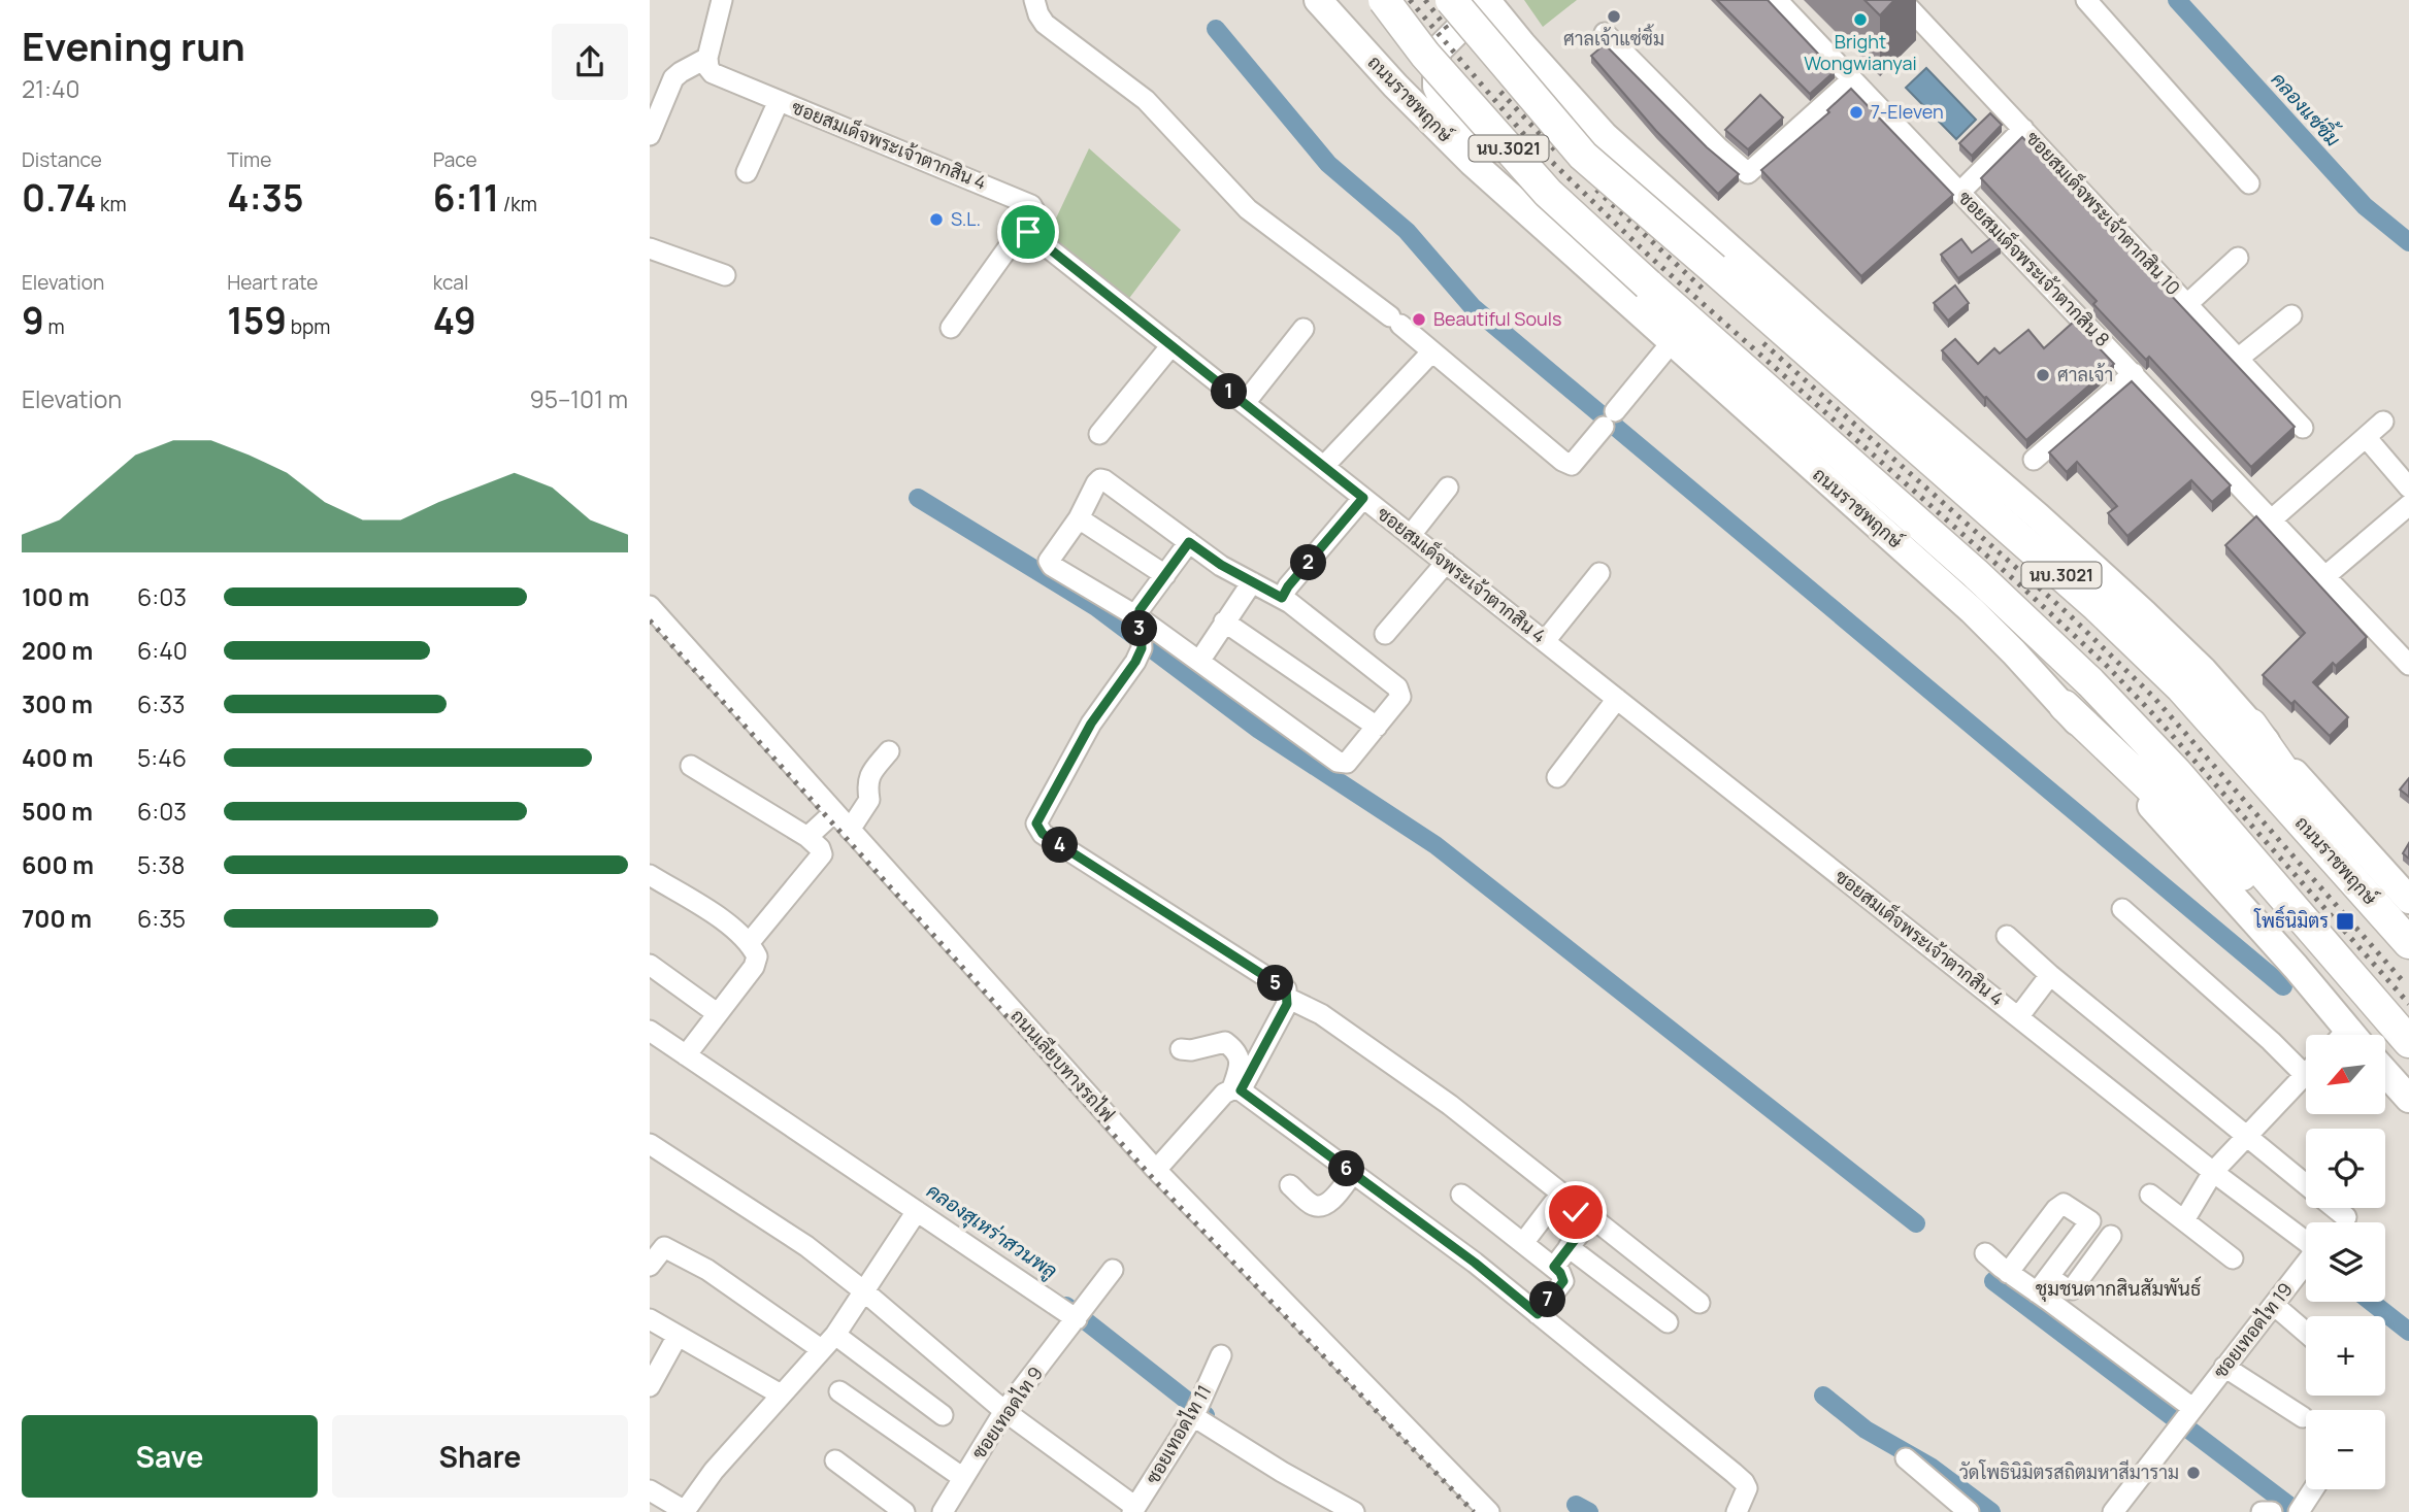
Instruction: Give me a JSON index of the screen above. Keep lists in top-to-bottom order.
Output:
{
  "streets": {
    "main road": ["ถนนราชพฤกษ์", "นบ.3021"],
    "street": [
      "ซอยสมเด็จพระเจ้าตากสิน 4",
      "ซอยสมเด็จพระเจ้าตากสิน 10",
      "ซอยสมเด็จพระเจ้าตากสิน 8",
      "ถนนเลียบทางรถไฟ",
      "ซอยเทอดไท 19",
      "ซอยเทอดไท 9",
      "ซอยเทอดไท 11"
    ]
  },
  "crossings": [
    ["ซอยสมเด็จพระเจ้าตากสิน 4", "ซอยเทอดไท 19"]
  ],
  "districts": ["ชุมชนตากสินสัมพันธ์"],
  "water": ["คลองแซ่ซิ้ม", "คลองสุเหร่าสวนพลู"],
  "places": {
    "other": [
      "ศาลเจ้าแซ่ซิ้ม",
      "Bright Wongwianyai",
      "7-Eleven",
      "S.L.",
      "Beautiful Souls",
      "ศาลเจ้า",
      "วัดโพธินิมิตรสถิตมหาสีมาราม"
    ],
    "transit": ["โพธิ์นิมิตร"]
  },
  "north": "bottom left",
  "page": {
    "heading": ["Evening run", "21:40"],
    "stats": [
      ["Distance", "0.74 km"],
      ["Time", "4:35"],
      ["Pace", "6:11 /km"],
      ["Elevation", "9 m"],
      ["Heart rate", "159 bpm"],
      ["kcal", "49"]
    ],
    "chart": ["Elevation", "95–101 m"],
    "pins": [
      "1",
      "2",
      "3",
      "4",
      "5",
      "6",
      "7"
    ],
    "list": [
      {
        "name": "100 m",
        "note": "6:03"
      },
      {
        "name": "200 m",
        "note": "6:40"
      },
      {
        "name": "300 m",
        "note": "6:33"
      },
      {
        "name": "400 m",
        "note": "5:46"
      },
      {
        "name": "500 m",
        "note": "6:03"
      },
      {
        "name": "600 m",
        "note": "5:38"
      },
      {
        "name": "700 m",
        "note": "6:35"
      }
    ],
    "map_buttons": ["+", "−"],
    "buttons": ["Save", "Share"]
  }
}
